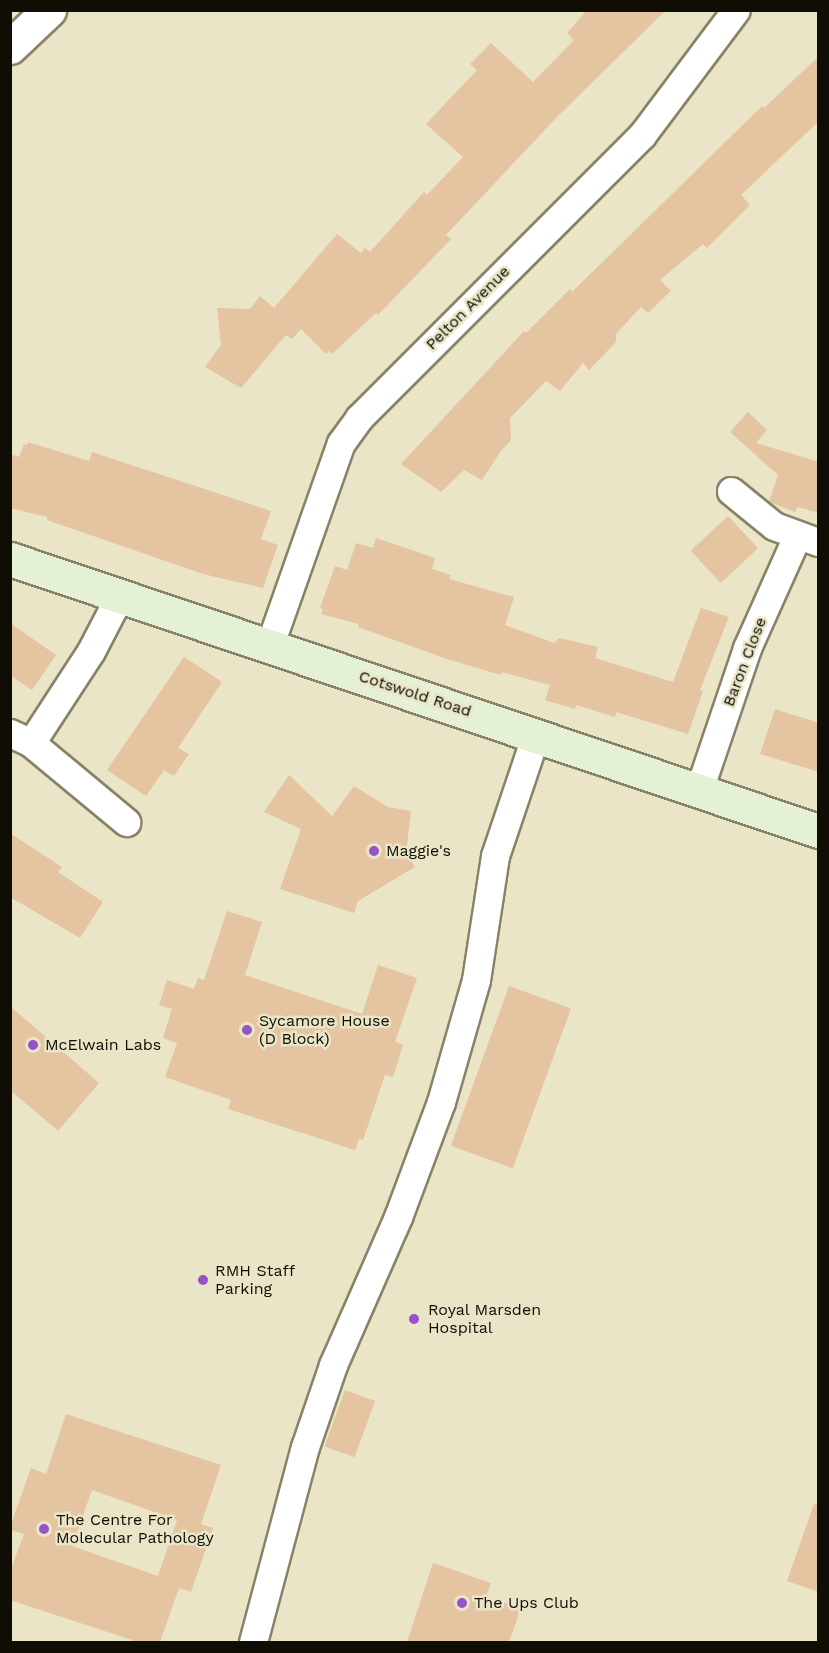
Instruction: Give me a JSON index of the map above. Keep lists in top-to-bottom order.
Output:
{
  "streets": {
    "main road": ["Cotswold Road"],
    "street": ["Pelton Avenue", "Baron Close"]
  },
  "crossings": [
    ["Pelton Avenue", "Cotswold Road"],
    ["Baron Close", "Cotswold Road"]
  ],
  "places": [
    "Maggie's",
    "Sycamore House (D Block)",
    "McElwain Labs",
    "RMH Staff Parking",
    "Royal Marsden Hospital",
    "The Centre For Molecular Pathology",
    "The Ups Club"
  ]
}
